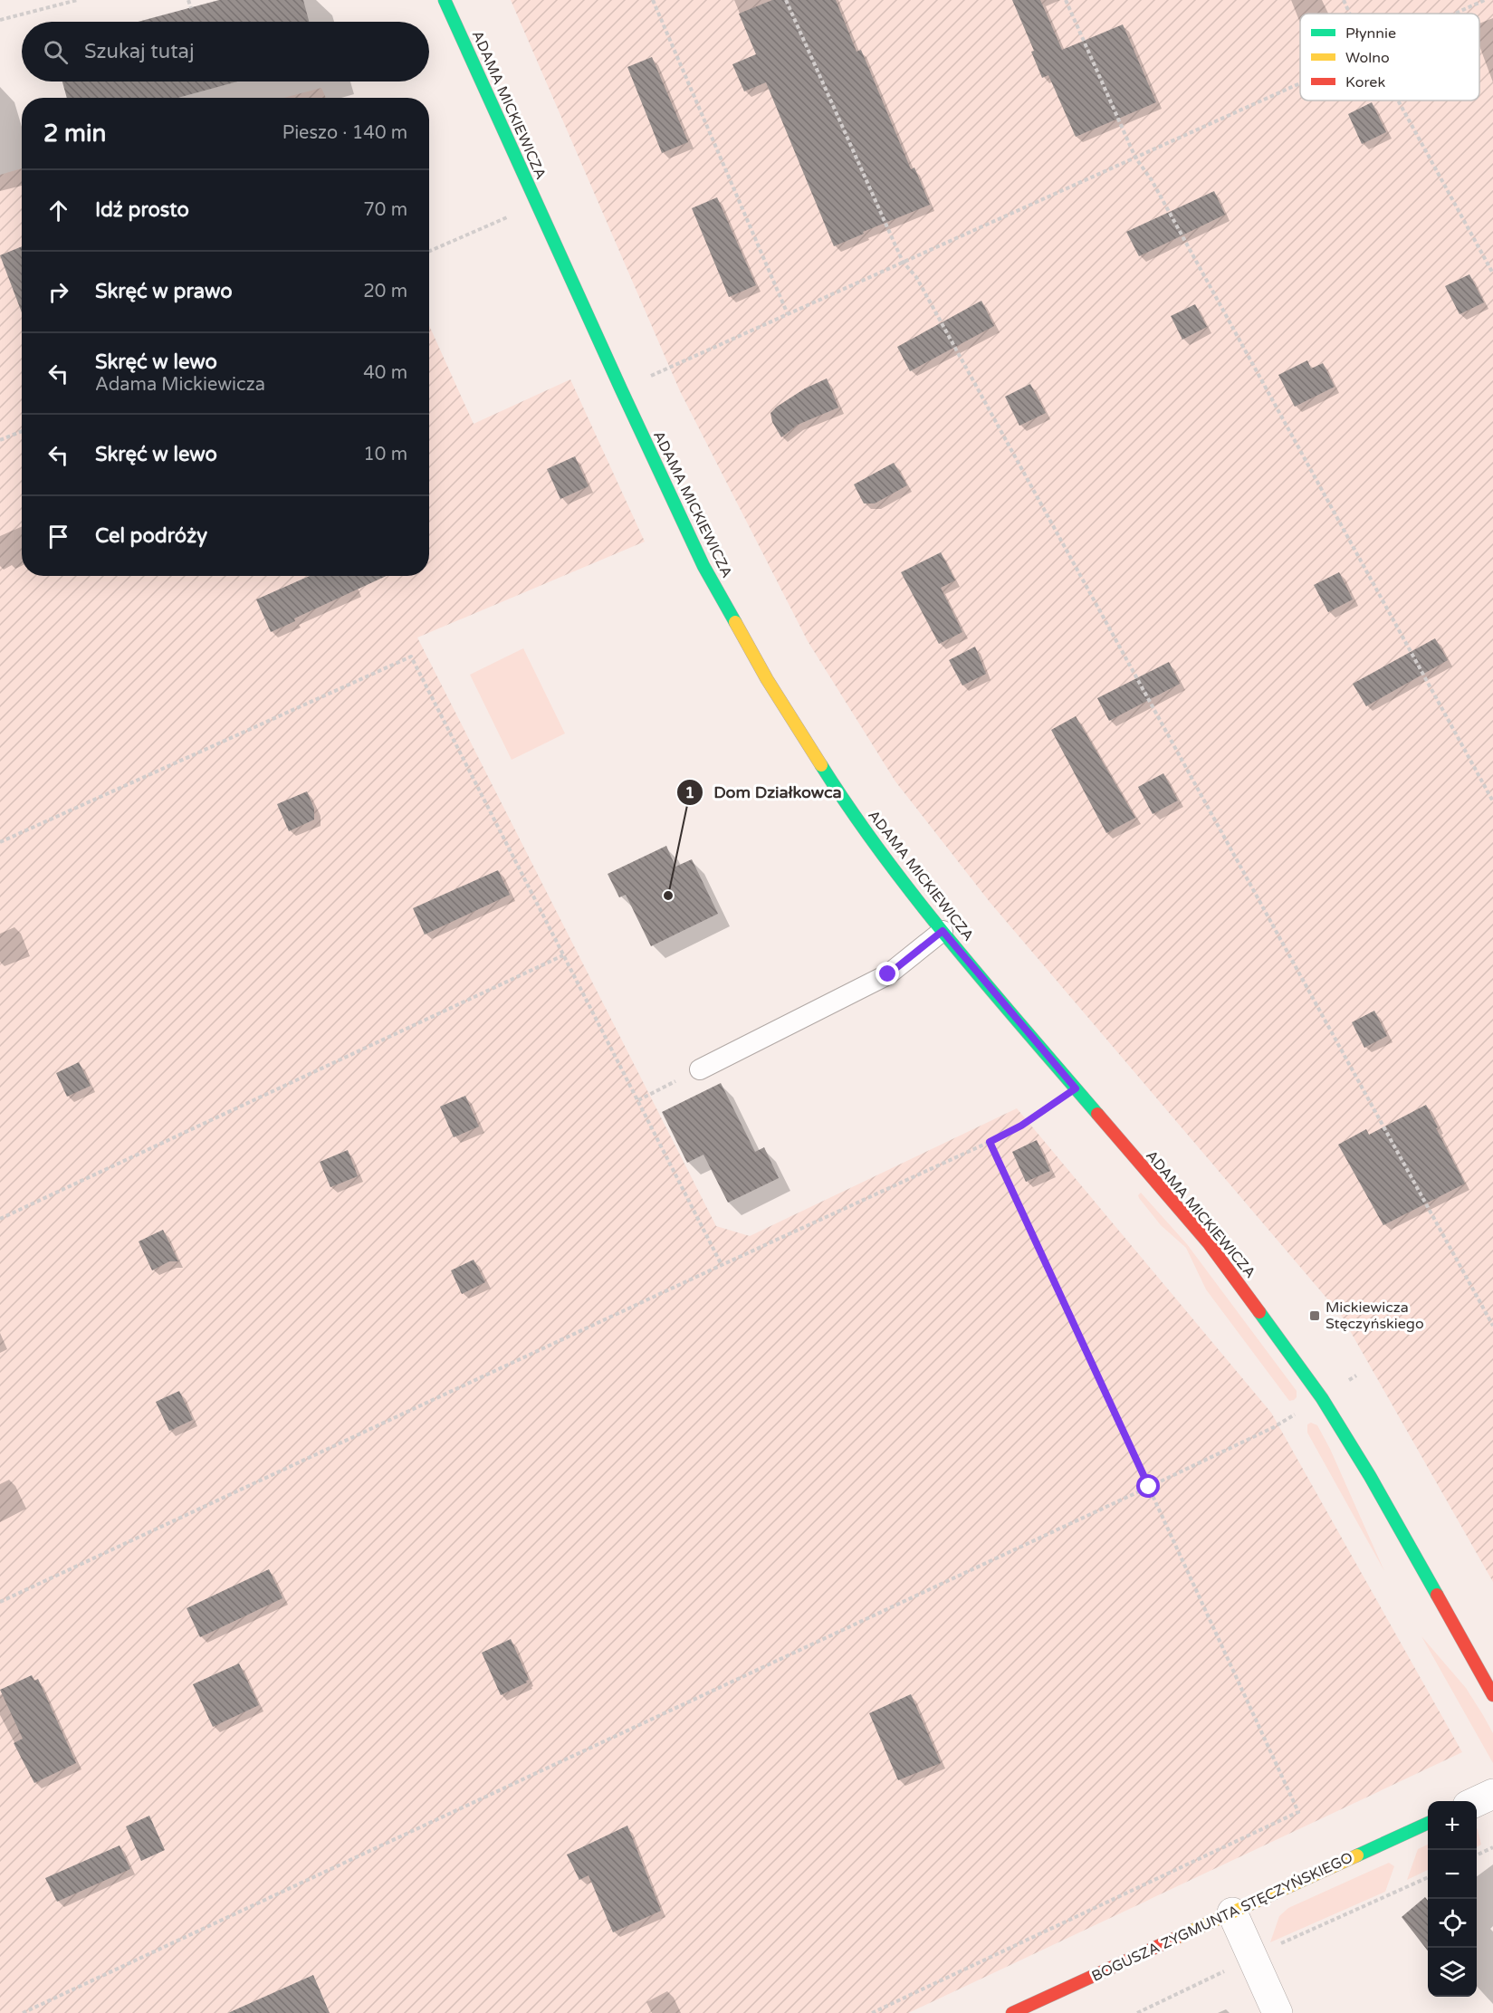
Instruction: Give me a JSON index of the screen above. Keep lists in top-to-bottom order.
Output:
{
  "streets": {
    "street": ["ADAMA MICKIEWICZA", "BOGUSZA ZYGMUNTA STĘCZYŃSKIEGO"]
  },
  "places": {
    "other": ["Dom Działkowca"],
    "transit": ["Mickiewicza Stęczyńskiego"]
  },
  "legend": ["Płynnie", "Wolno", "Korek"],
  "page": {
    "search": "Szukaj tutaj",
    "heading": ["2 min", "Pieszo · 140 m"],
    "list": [
      ["Idź prosto", "70 m"],
      ["Skręć w prawo", "20 m"],
      ["Skręć w lewo", "Adama Mickiewicza", "40 m"],
      ["Skręć w lewo", "10 m"],
      "Cel podróży"
    ],
    "map_buttons": ["+", "−"]
  }
}
